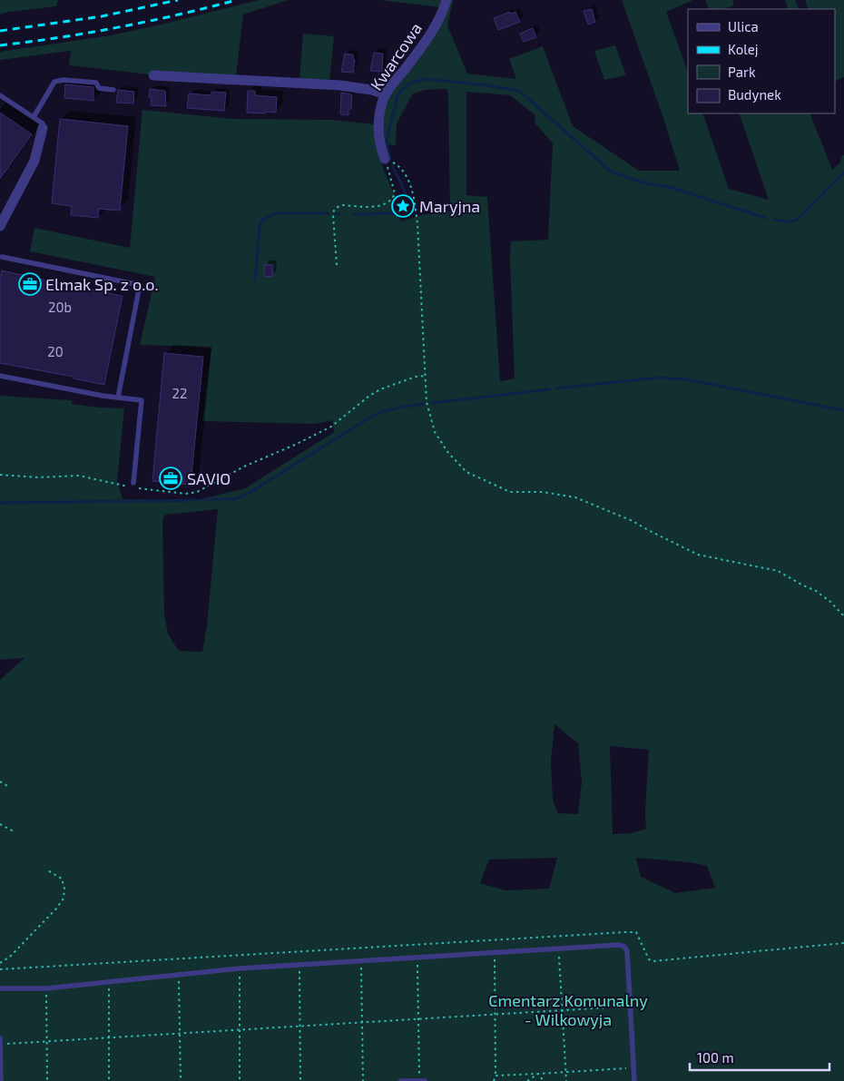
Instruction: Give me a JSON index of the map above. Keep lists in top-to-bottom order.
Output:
{
  "streets": {
    "street": ["Kwarcowa"]
  },
  "parks": ["Cmentarz Komunalny - Wilkowyja"],
  "places": {
    "place": ["Maryjna"],
    "office": ["Elmak Sp. z o.o.", "SAVIO"]
  },
  "house_numbers": ["20b", "20", "22"],
  "legend": [
    "Ulica",
    "Kolej",
    "Park",
    "Budynek"
  ],
  "scale_bar": "100 m"
}
